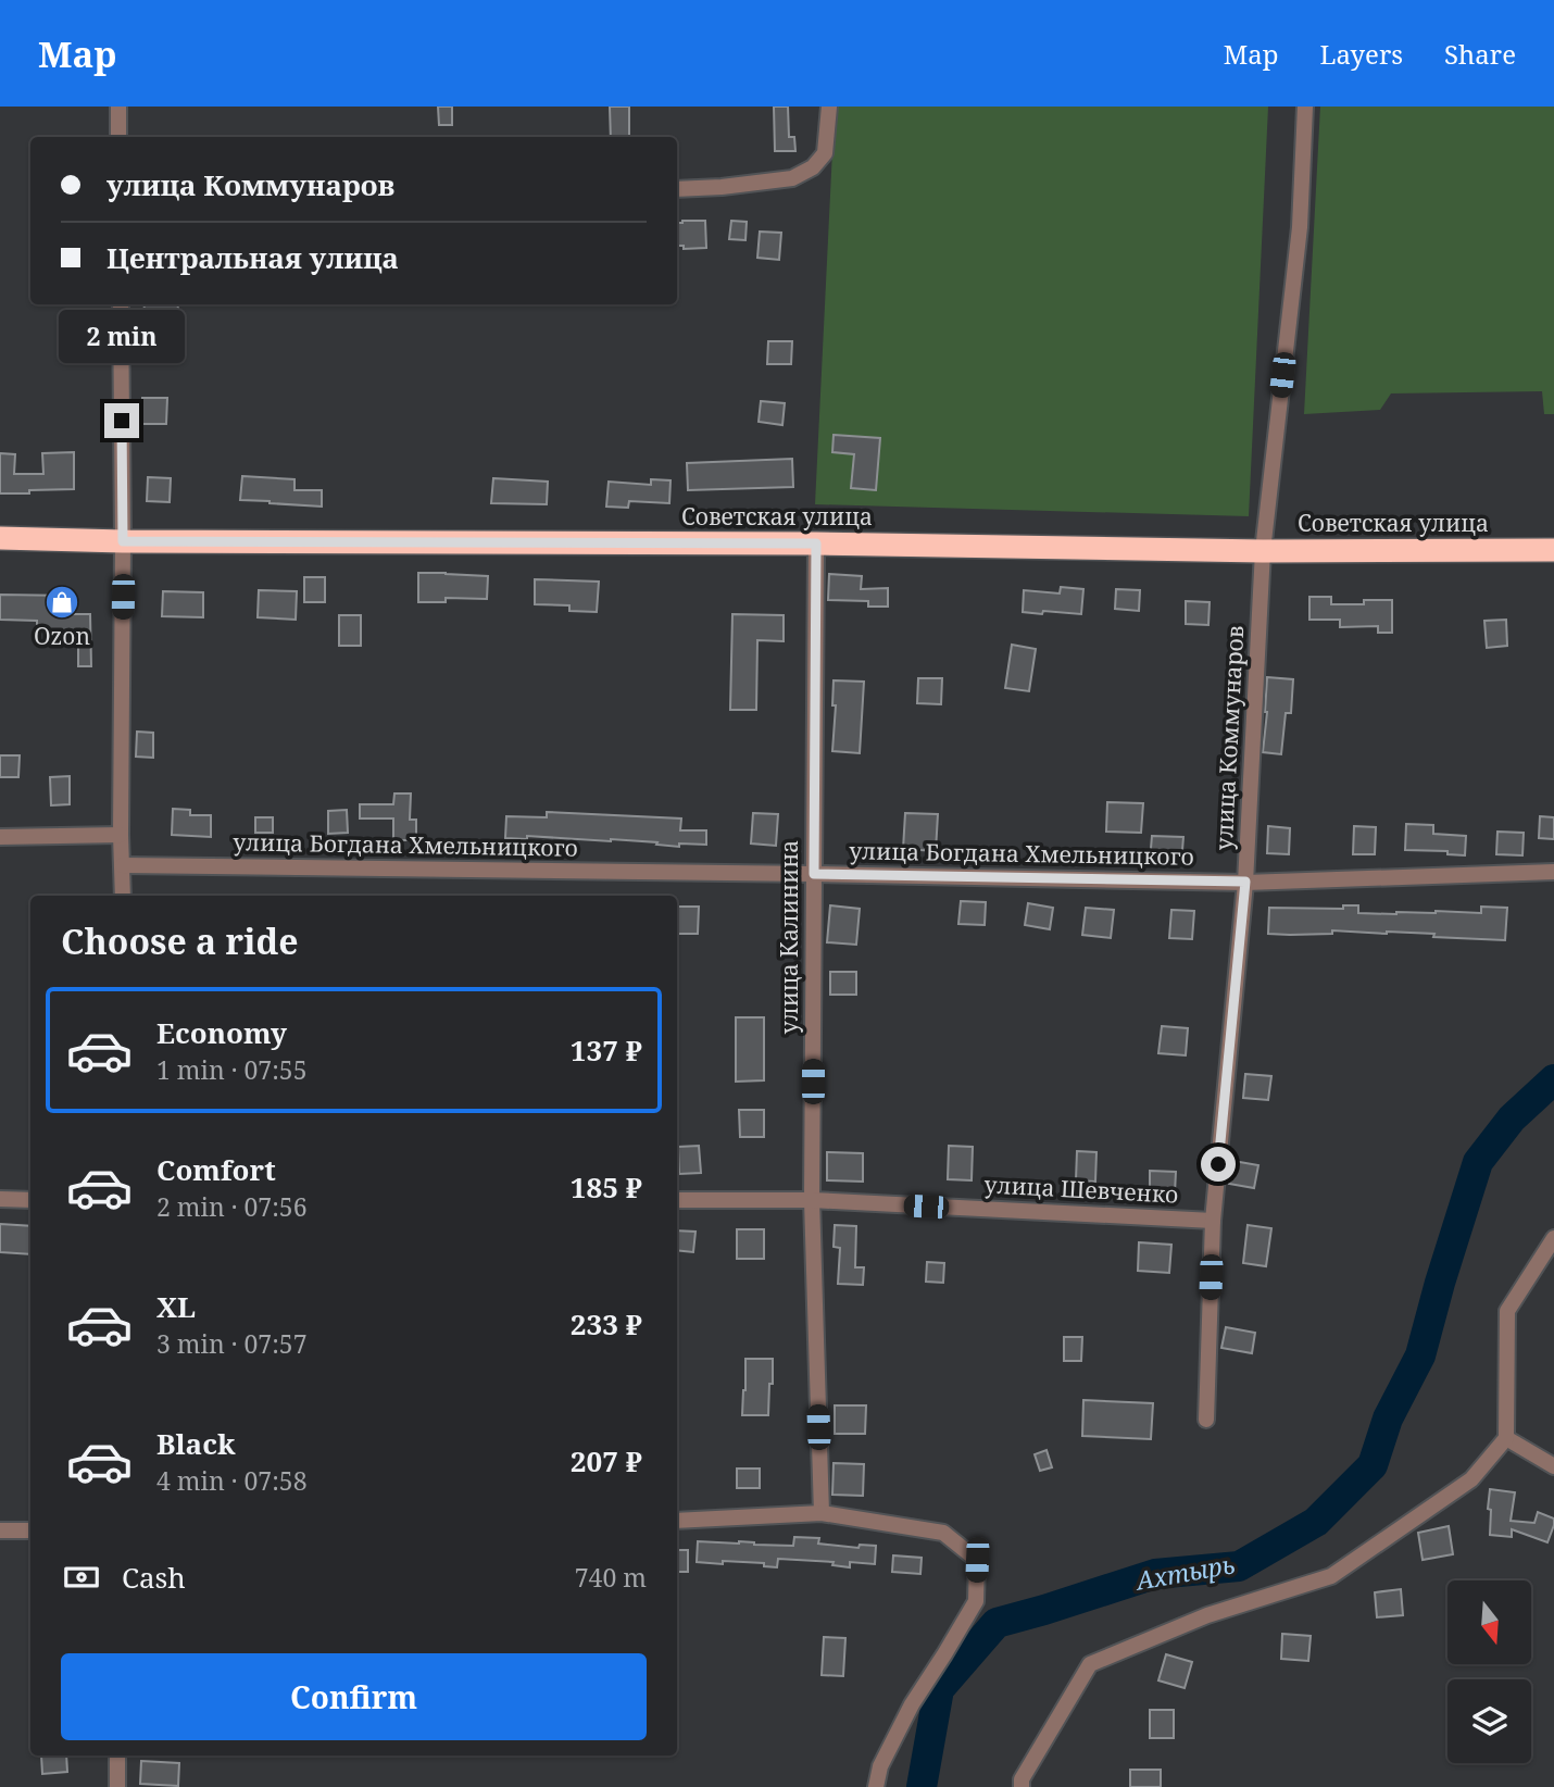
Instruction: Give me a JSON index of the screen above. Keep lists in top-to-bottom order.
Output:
{
  "streets": {
    "highway": ["Советская улица"],
    "street": [
      "улица Коммунаров",
      "улица Богдана Хмельницкого",
      "улица Калинина",
      "улица Шевченко"
    ]
  },
  "crossings": [
    ["Советская улица", "улица Коммунаров"],
    ["Советская улица", "улица Калинина"],
    ["улица Коммунаров", "улица Богдана Хмельницкого"],
    ["улица Коммунаров", "улица Шевченко"],
    ["улица Богдана Хмельницкого", "улица Калинина"],
    ["улица Калинина", "улица Шевченко"]
  ],
  "water": ["Ахтырь"],
  "places": {
    "shop": ["Ozon"]
  },
  "north": "bottom",
  "page": {
    "header": "Map",
    "nav": ["Map", "Layers", "Share"],
    "banner": ["улица Коммунаров", "Центральная улица"],
    "bubble": "2 min",
    "heading": "Choose a ride",
    "list": [
      {
        "name": "Economy",
        "note": "1 min · 07:55",
        "value": "137 ₽"
      },
      {
        "name": "Comfort",
        "note": "2 min · 07:56",
        "value": "185 ₽"
      },
      {
        "name": "XL",
        "note": "3 min · 07:57",
        "value": "233 ₽"
      },
      {
        "name": "Black",
        "note": "4 min · 07:58",
        "value": "207 ₽"
      }
    ],
    "pay": ["Cash", "740 m"],
    "buttons": "Confirm"
  }
}
